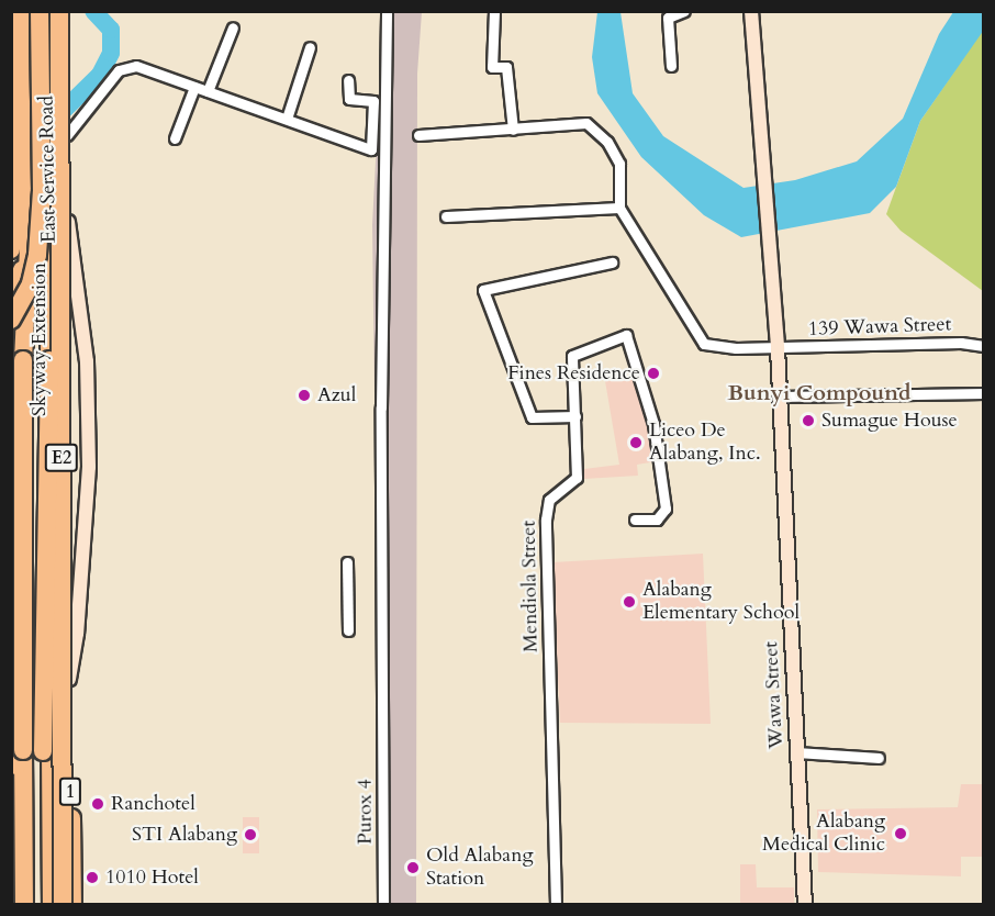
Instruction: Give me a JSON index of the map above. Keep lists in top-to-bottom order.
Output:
{
  "streets": {
    "highway": ["Skyway Extension", "E2", "1"],
    "main road": ["East Service Road", "Wawa Street"],
    "street": ["139 Wawa Street", "Mendiola Street", "Purox 4"]
  },
  "crossings": [
    ["East Service Road", "E2"],
    ["East Service Road", "1"],
    ["139 Wawa Street", "Wawa Street"],
    ["Skyway Extension", "E2"]
  ],
  "districts": ["Bunyi Compound"],
  "places": [
    "Fines Residence",
    "Azul",
    "Sumague House",
    "Liceo De Alabang, Inc.",
    "Alabang Elementary School",
    "Ranchotel",
    "Alabang Medical Clinic",
    "STI Alabang",
    "Old Alabang Station",
    "1010 Hotel"
  ]
}
